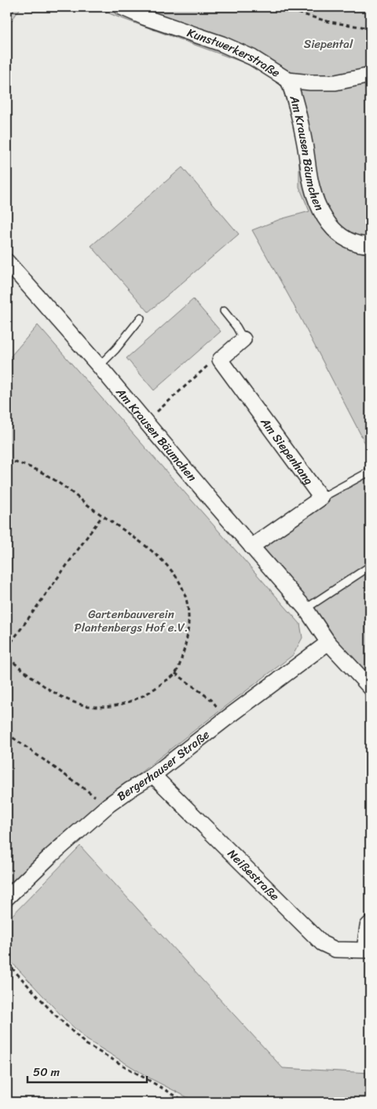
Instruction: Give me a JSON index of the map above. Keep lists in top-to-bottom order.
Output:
{
  "streets": {
    "street": [
      "Kunstwerkerstraße",
      "Am Krausen Bäumchen",
      "Am Siepenhang",
      "Bergerhauser Straße",
      "Neißestraße"
    ]
  },
  "crossings": [
    ["Kunstwerkerstraße", "Am Krausen Bäumchen"],
    ["Am Krausen Bäumchen", "Bergerhauser Straße"],
    ["Bergerhauser Straße", "Neißestraße"]
  ],
  "parks": ["Siepental", "Gartenbauverein Plantenbergs Hof e.V."],
  "scale_bar": "50 m"
}
